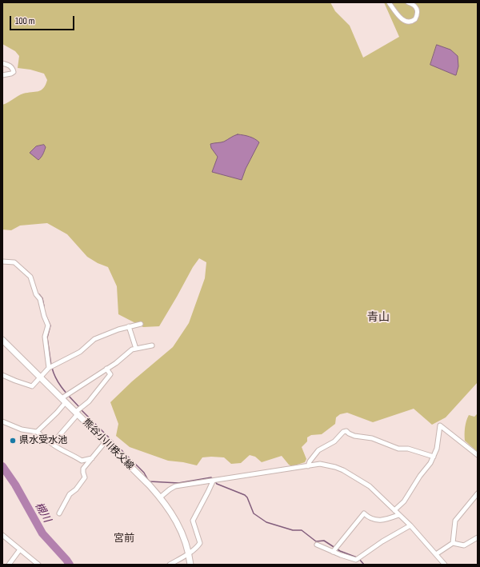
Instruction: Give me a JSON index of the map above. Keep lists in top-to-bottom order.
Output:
{
  "streets": {
    "main road": ["熊谷小川秩父線"]
  },
  "districts": ["青山", "宮前"],
  "water": ["槻川"],
  "places": ["県水受水池"],
  "scale_bar": "100 m"
}
